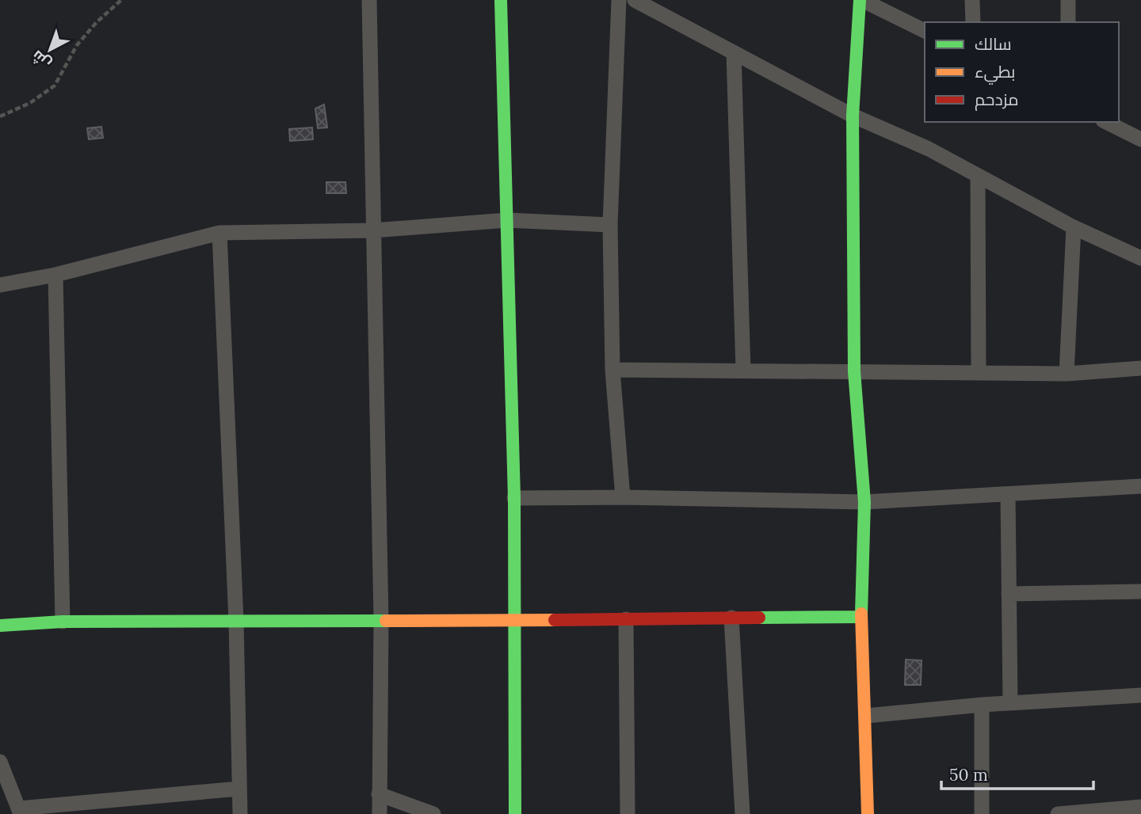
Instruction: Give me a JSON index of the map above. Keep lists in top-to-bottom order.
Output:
{
  "legend": ["سالك", "بطيء", "مزدحم"],
  "scale_bar": "50 m",
  "north": "bottom left"
}
